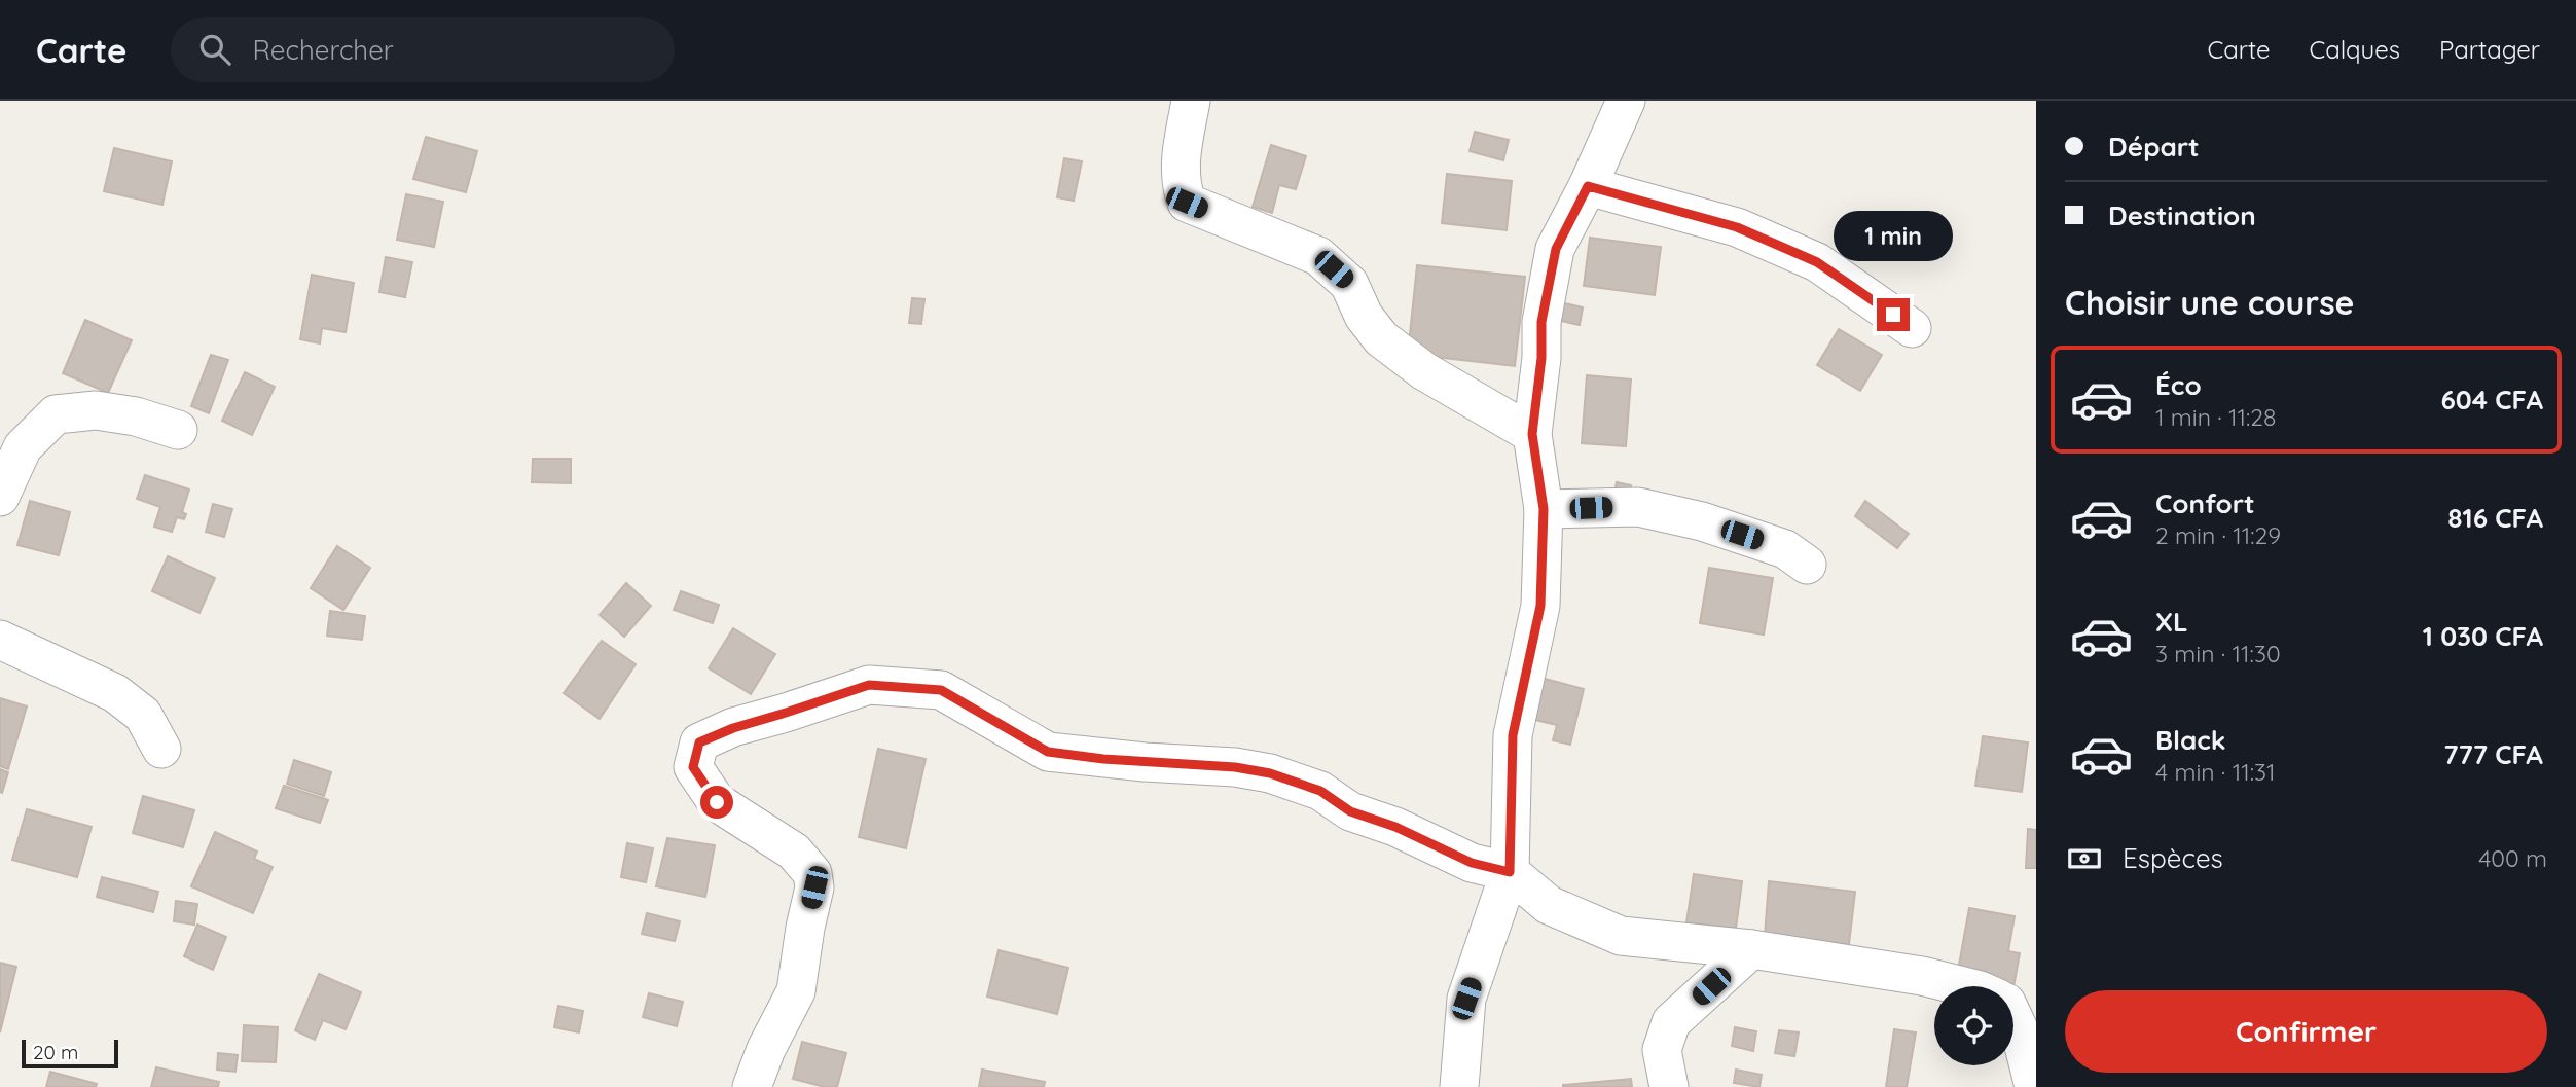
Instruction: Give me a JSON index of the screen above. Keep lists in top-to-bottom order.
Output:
{
  "scale_bar": "20 m",
  "page": {
    "header": "Carte",
    "search": "Rechercher",
    "nav": ["Carte", "Calques", "Partager"],
    "banner": ["Départ", "Destination"],
    "bubble": "1 min",
    "heading": "Choisir une course",
    "list": [
      {
        "name": "Éco",
        "note": "1 min · 11:28",
        "value": "604 CFA"
      },
      {
        "name": "Confort",
        "note": "2 min · 11:29",
        "value": "816 CFA"
      },
      {
        "name": "XL",
        "note": "3 min · 11:30",
        "value": "1 030 CFA"
      },
      {
        "name": "Black",
        "note": "4 min · 11:31",
        "value": "777 CFA"
      }
    ],
    "pay": ["Espèces", "400 m"],
    "buttons": "Confirmer",
    "scale": "20 m"
  }
}
